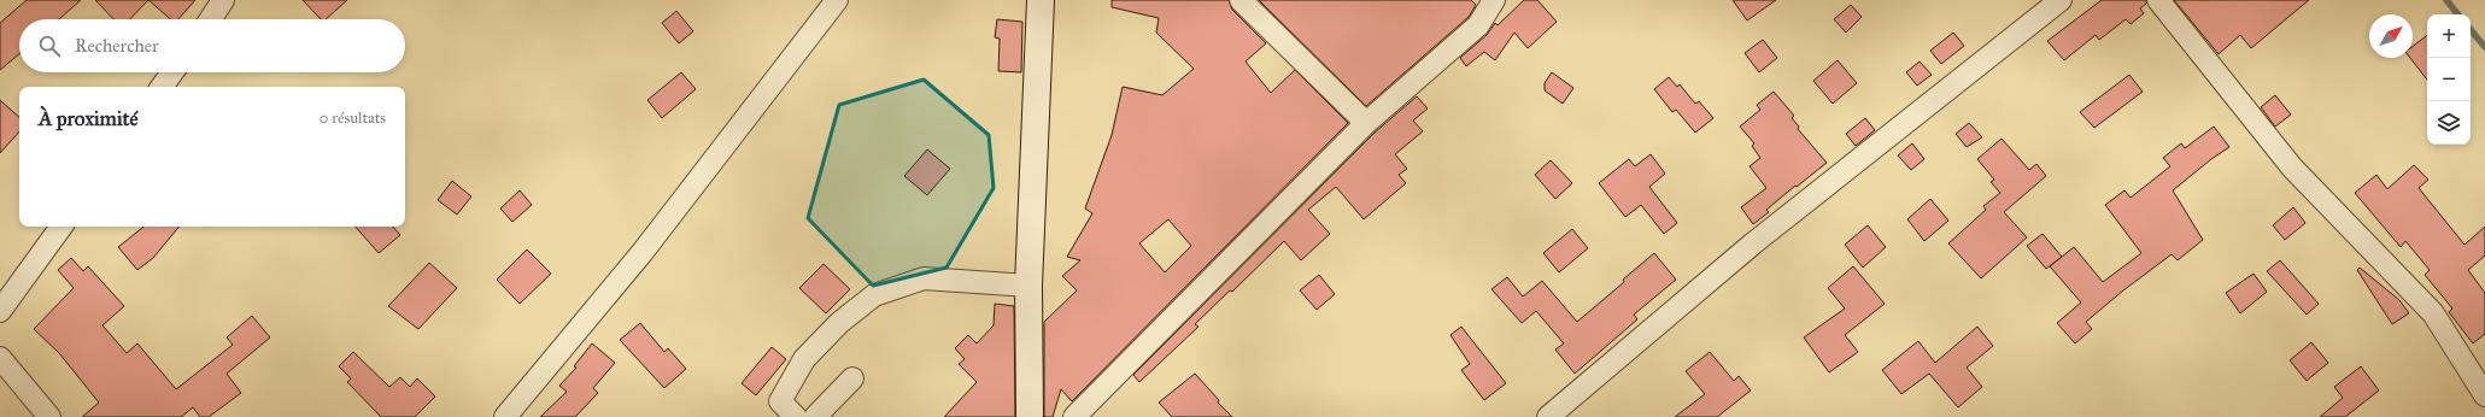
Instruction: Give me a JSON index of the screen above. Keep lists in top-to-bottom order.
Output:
{
  "north": "top right",
  "page": {
    "map_buttons": ["+", "−"],
    "search": "Rechercher",
    "heading": ["À proximité", "0 résultats"]
  }
}
